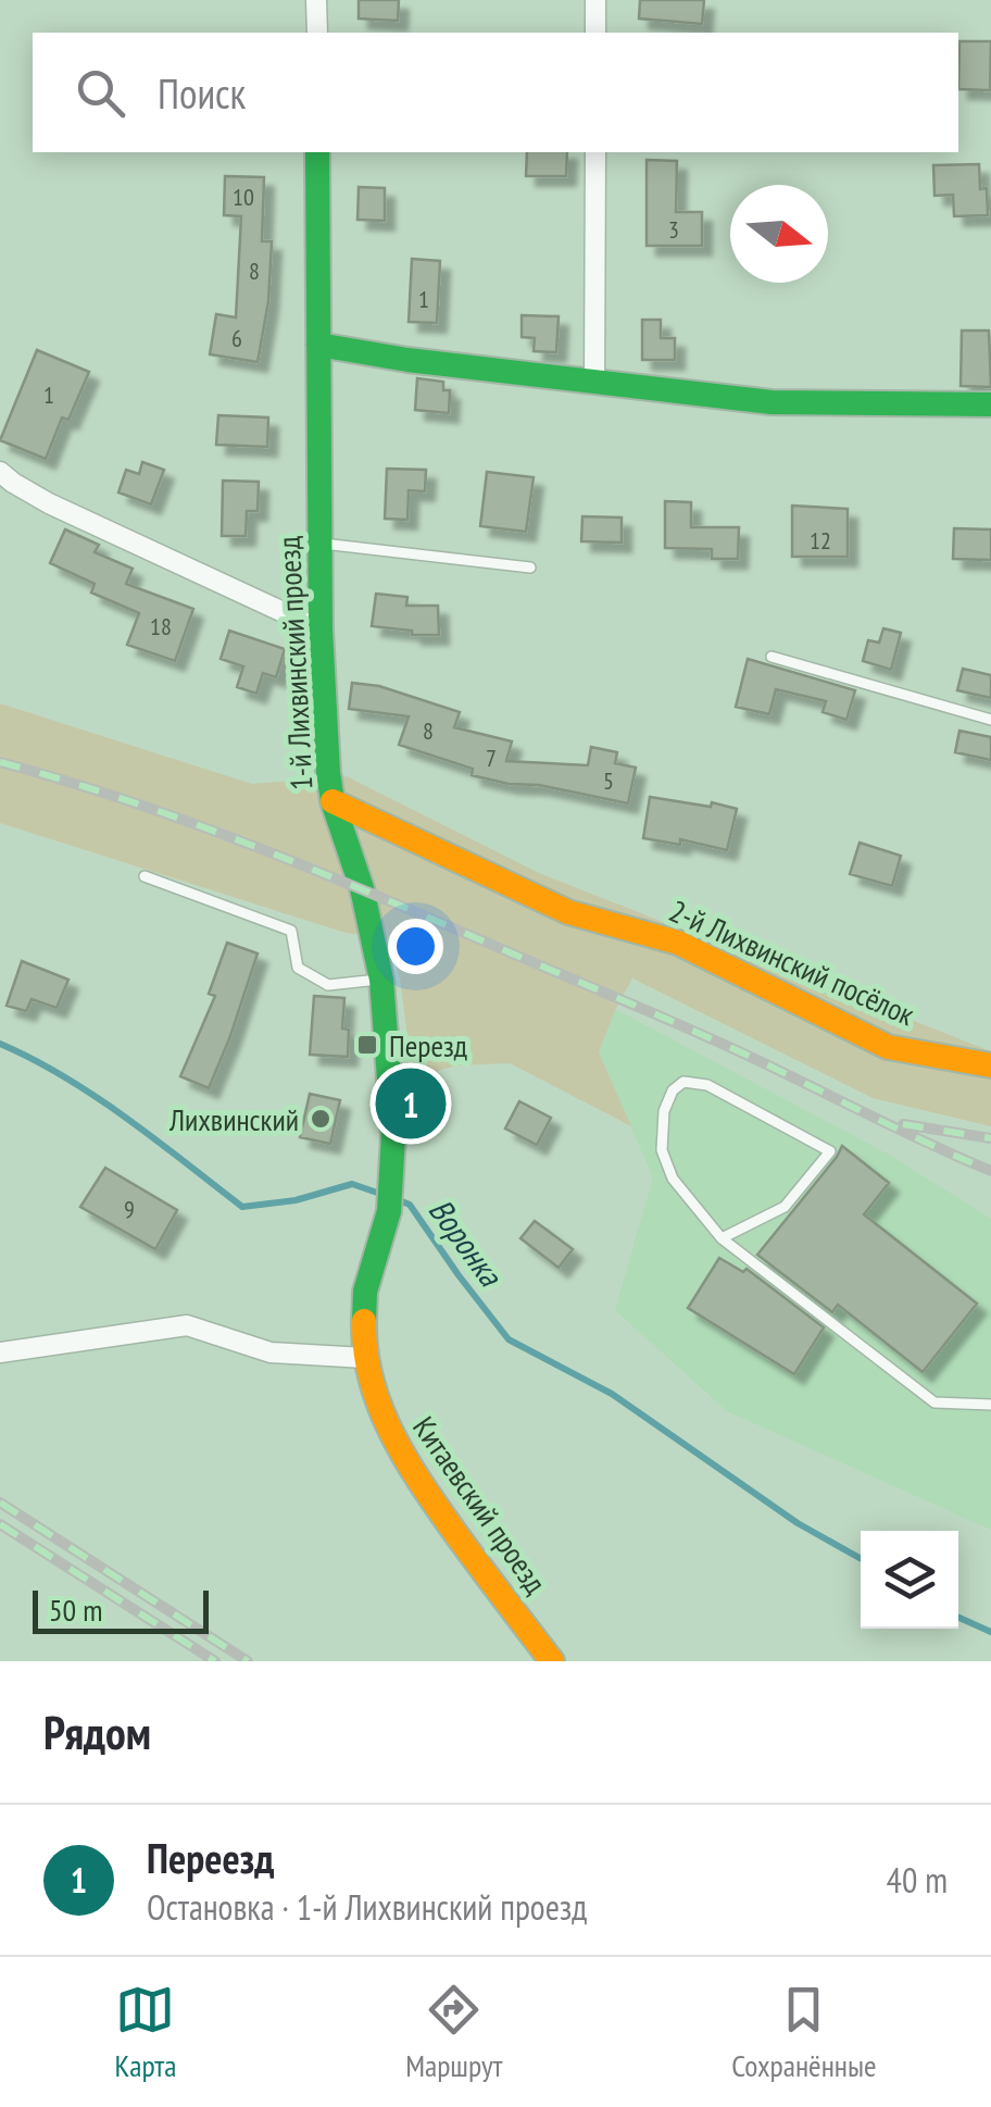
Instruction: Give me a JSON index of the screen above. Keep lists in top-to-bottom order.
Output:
{
  "streets": {
    "street": ["1-й Лихвинский проезд", "2-й Лихвинский посёлок", "Китаевский проезд"]
  },
  "crossings": [
    ["1-й Лихвинский проезд", "2-й Лихвинский посёлок"],
    ["1-й Лихвинский проезд", "Китаевский проезд"]
  ],
  "water": ["Воронка"],
  "places": {
    "transit": ["Перезд"],
    "other": ["Лихвинский"]
  },
  "house_numbers": [
    "10",
    "3",
    "8",
    "1",
    "6",
    "1",
    "12",
    "18",
    "8",
    "7",
    "5",
    "9"
  ],
  "scale_bar": "50 m",
  "north": "right",
  "page": {
    "search": "Поиск",
    "pins": "1",
    "scale": "50 m",
    "heading": "Рядом",
    "list": [
      {
        "mark": "1",
        "name": "Переезд",
        "note": "Остановка · 1-й Лихвинский проезд",
        "value": "40 m"
      }
    ],
    "nav": ["Карта", "Маршрут", "Сохранённые"]
  }
}
